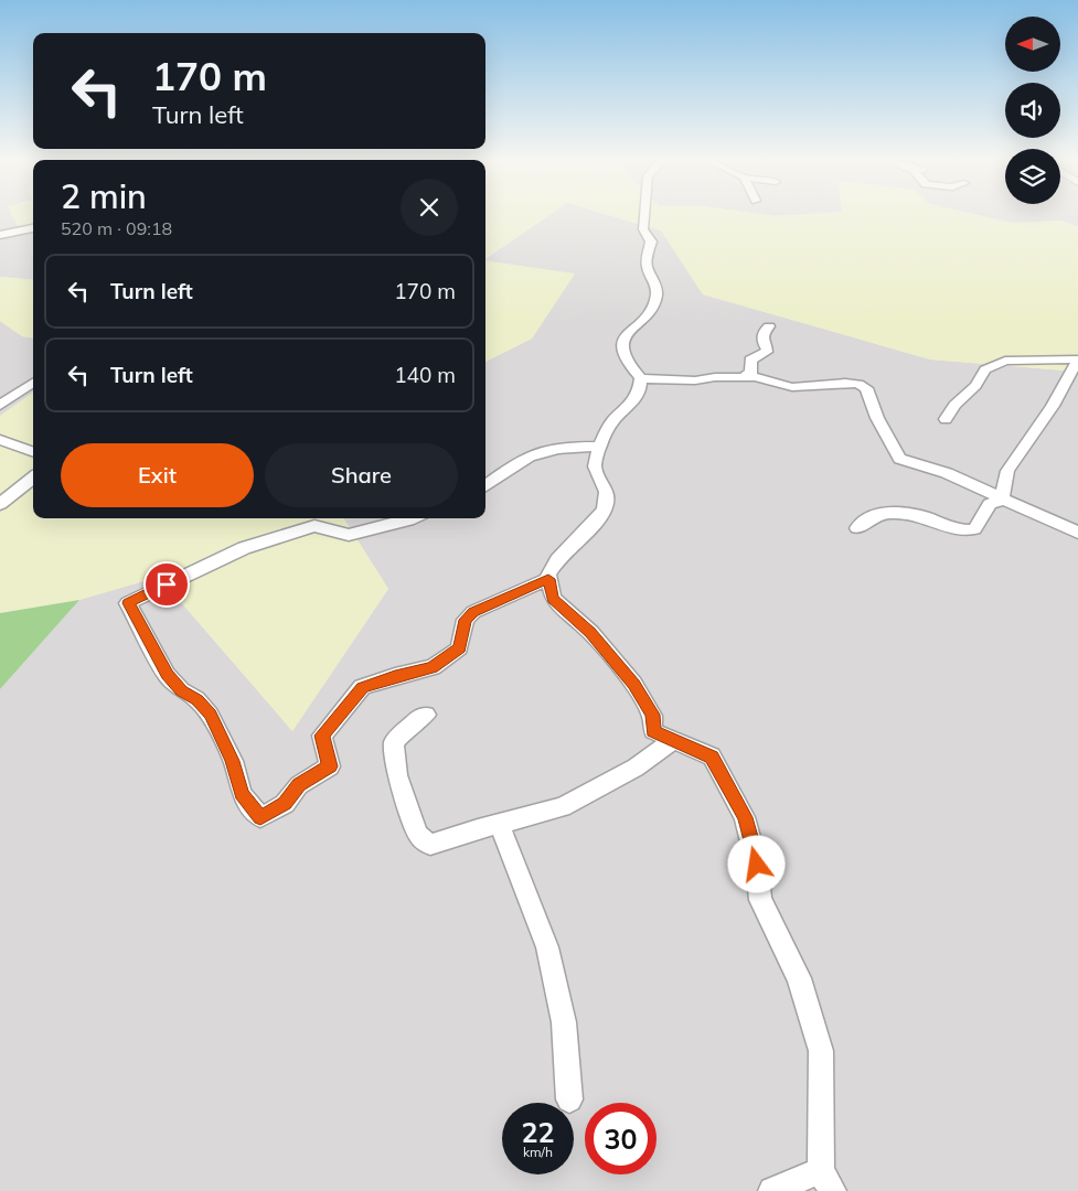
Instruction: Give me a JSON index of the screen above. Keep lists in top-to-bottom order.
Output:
{
  "north": "left",
  "page": {
    "turn": ["170 m", "Turn left"],
    "heading": ["2 min", "520 m · 09:18"],
    "list": [
      {
        "name": "Turn left",
        "value": "170 m"
      },
      {
        "name": "Turn left",
        "value": "140 m"
      }
    ],
    "buttons": ["Exit", "Share"],
    "speed": "22 km/h",
    "limit": "30"
  }
}
